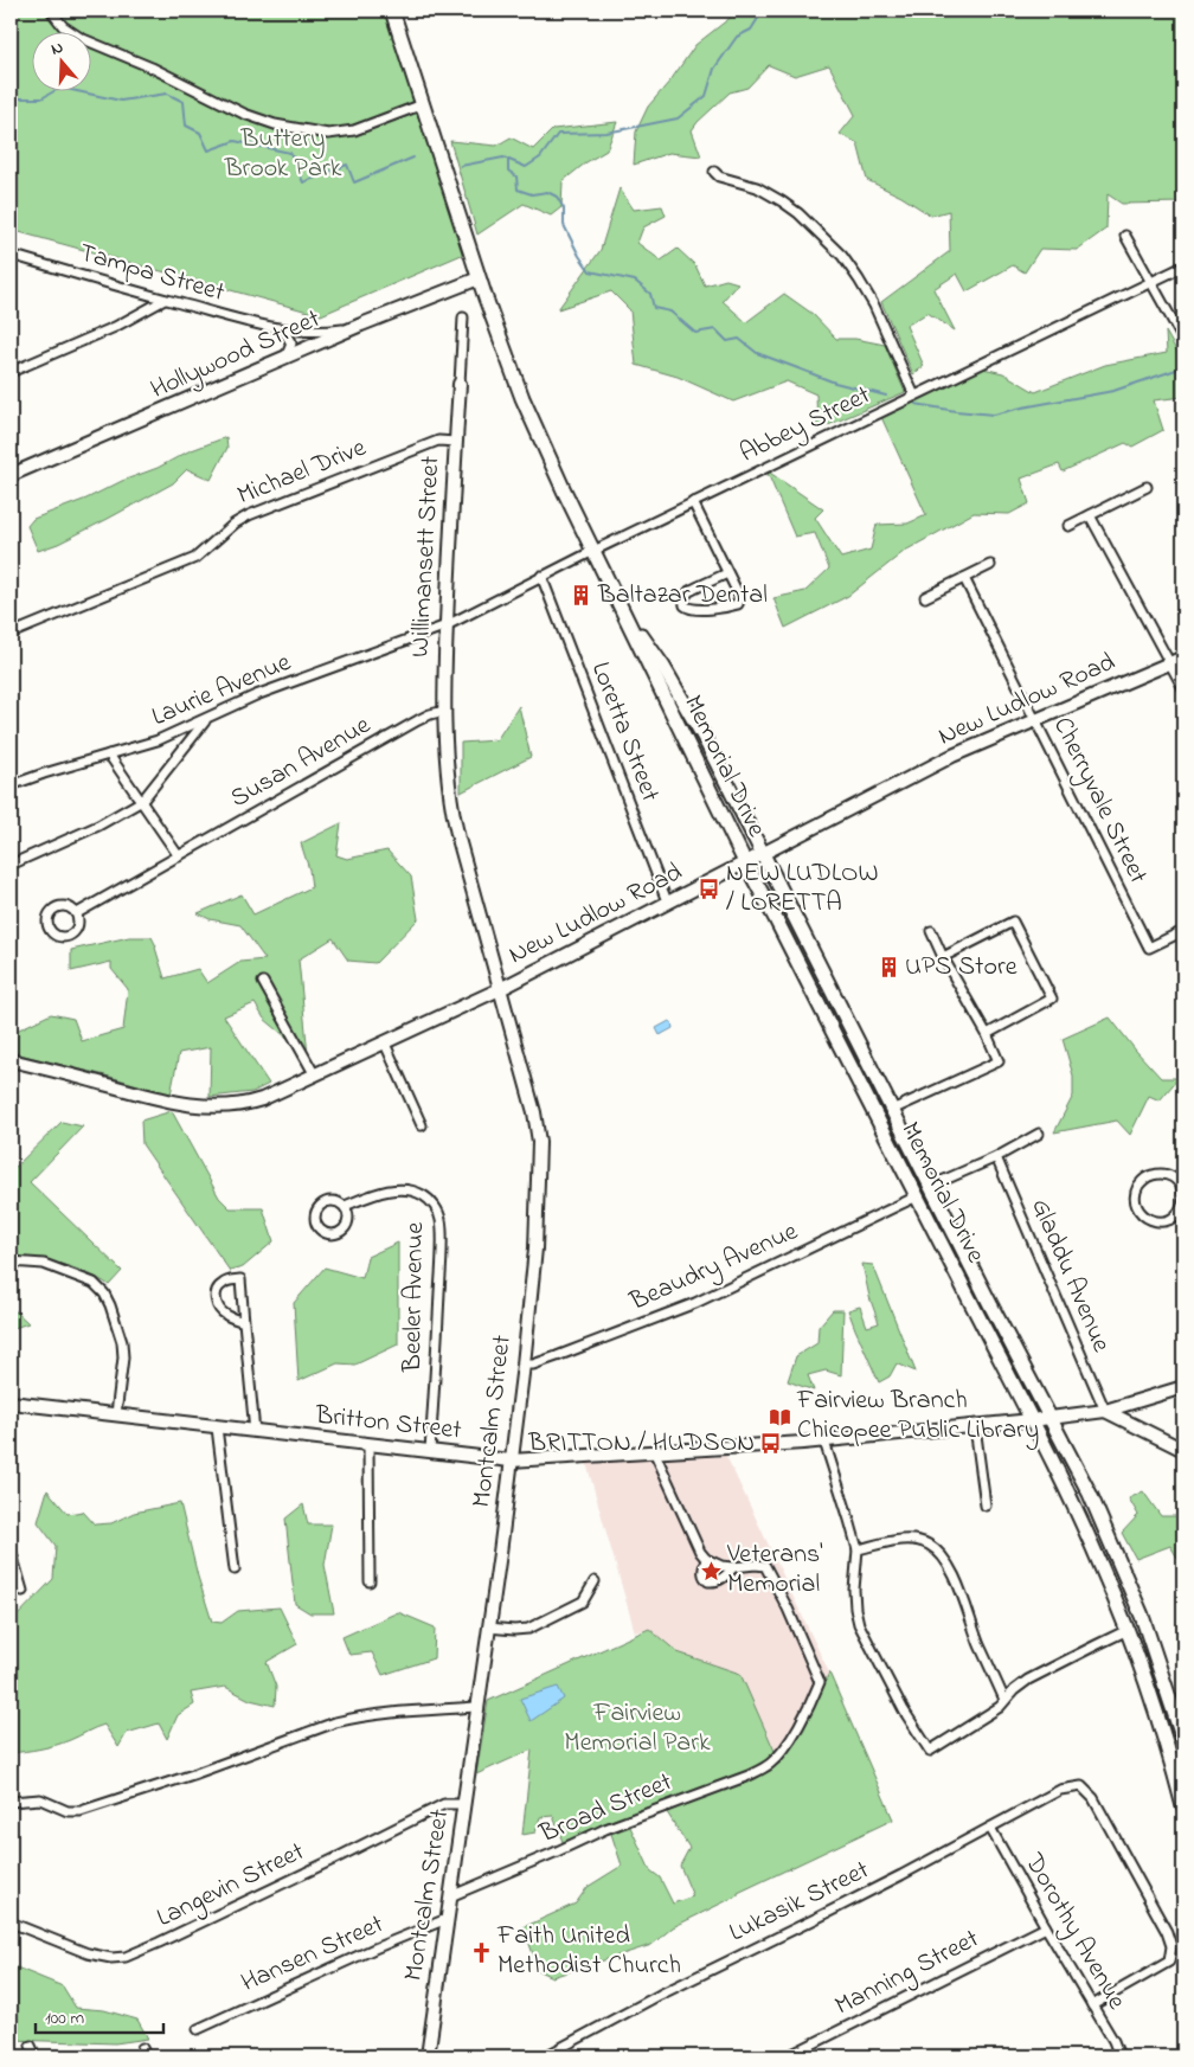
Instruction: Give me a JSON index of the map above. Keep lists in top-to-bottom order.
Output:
{
  "streets": {
    "main road": [
      "Hollywood Street",
      "Willimansett Street",
      "New Ludlow Road",
      "Memorial Drive",
      "Montcalm Street",
      "Britton Street"
    ],
    "street": [
      "Tampa Street",
      "Abbey Street",
      "Michael Drive",
      "Laurie Avenue",
      "Loretta Street",
      "Susan Avenue",
      "Cherryvale Street",
      "Beaudry Avenue",
      "Gladdu Avenue",
      "Beeler Avenue",
      "Broad Street",
      "Langevin Street",
      "Lukasik Street",
      "Dorothy Avenue",
      "Hansen Street",
      "Manning Street"
    ]
  },
  "crossings": [
    ["Tampa Street", "Hollywood Street"],
    ["Hollywood Street", "Memorial Drive"],
    ["Abbey Street", "Willimansett Street"],
    ["Abbey Street", "Laurie Avenue"],
    ["Abbey Street", "Loretta Street"],
    ["Abbey Street", "Memorial Drive"],
    ["Michael Drive", "Willimansett Street"],
    ["Willimansett Street", "Laurie Avenue"],
    ["Willimansett Street", "Susan Avenue"],
    ["Willimansett Street", "Montcalm Street"],
    ["New Ludlow Road", "Loretta Street"],
    ["New Ludlow Road", "Memorial Drive"],
    ["New Ludlow Road", "Cherryvale Street"],
    ["New Ludlow Road", "Montcalm Street"],
    ["Memorial Drive", "Beaudry Avenue"],
    ["Memorial Drive", "Britton Street"],
    ["Beaudry Avenue", "Montcalm Street"],
    ["Gladdu Avenue", "Britton Street"],
    ["Beeler Avenue", "Britton Street"],
    ["Montcalm Street", "Britton Street"],
    ["Montcalm Street", "Broad Street"],
    ["Montcalm Street", "Langevin Street"],
    ["Montcalm Street", "Hansen Street"],
    ["Lukasik Street", "Dorothy Avenue"],
    ["Dorothy Avenue", "Manning Street"]
  ],
  "parks": ["Buttery Brook Park", "Fairview Memorial Park"],
  "places": {
    "building": ["Baltazar Dental", "UPS Store"],
    "bus stop": ["NEW LUDLOW / LORETTA", "BRITTON / HUDSON"],
    "library": ["Fairview Branch Chicopee Public Library"],
    "place": ["Veterans' Memorial"],
    "church": ["Faith United Methodist Church"]
  },
  "scale_bar": "100 m",
  "north": "top"
}
